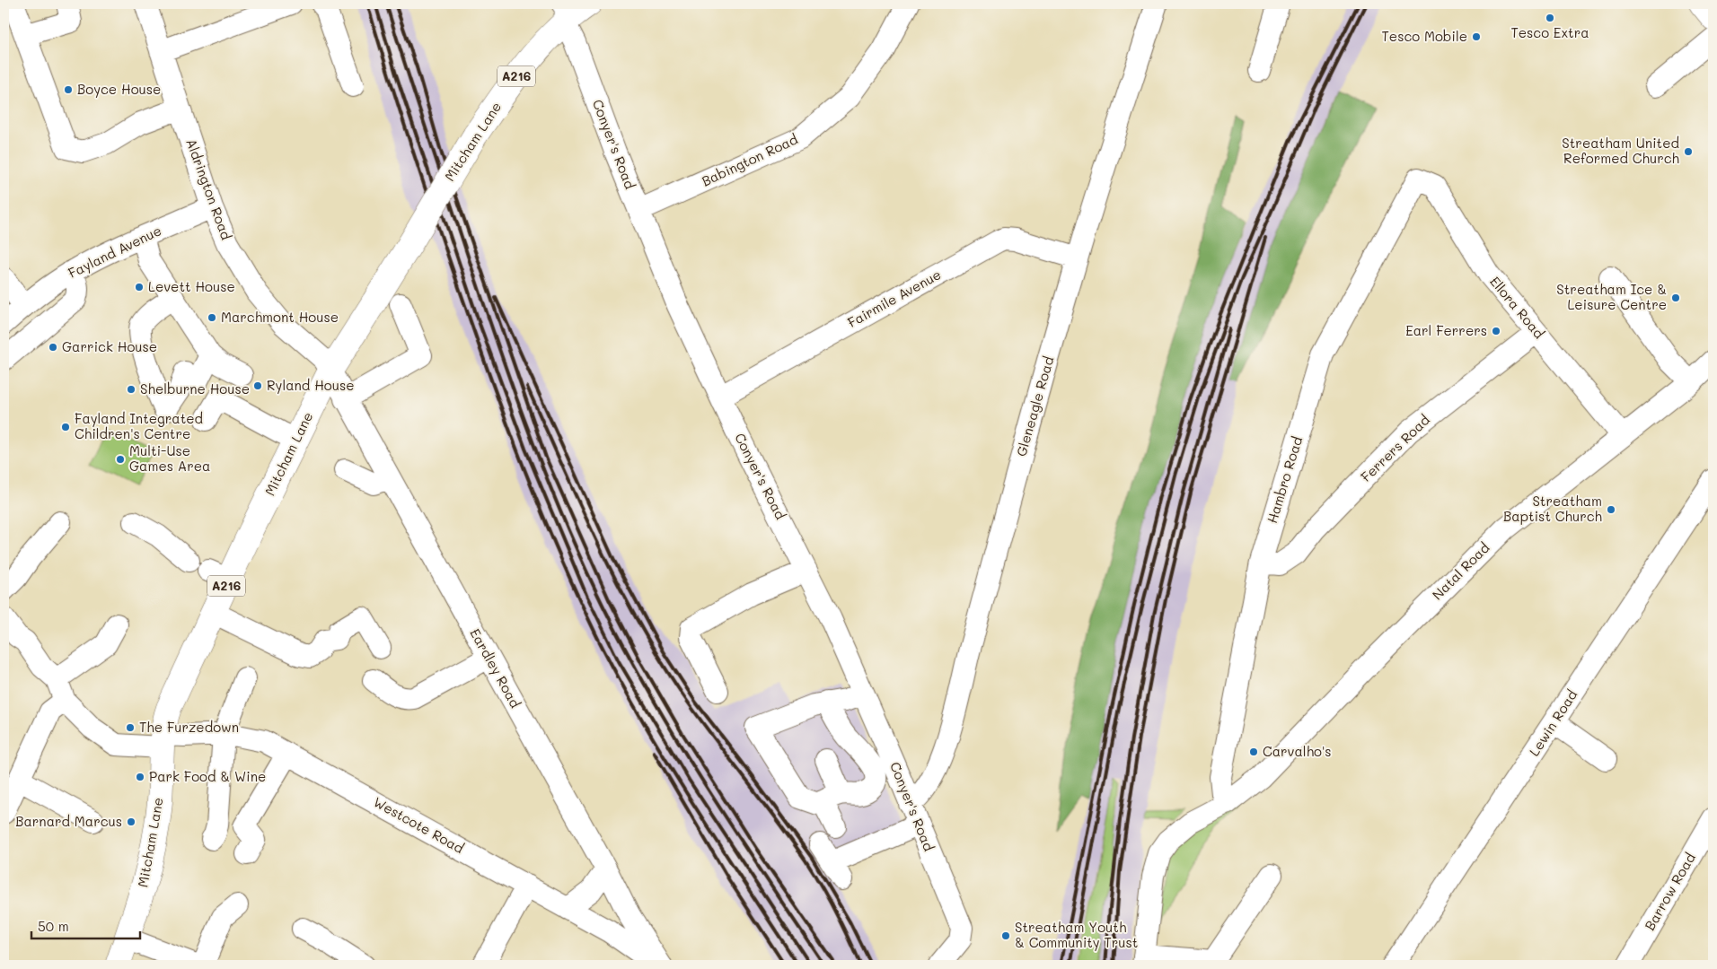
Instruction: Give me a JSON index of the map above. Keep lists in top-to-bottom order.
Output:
{
  "streets": {
    "main road": ["A216", "Mitcham Lane"],
    "street": [
      "Conyer's Road",
      "Babington Road",
      "Aldrington Road",
      "Fayland Avenue",
      "Fairmile Avenue",
      "Ellora Road",
      "Gleneagle Road",
      "Ferrers Road",
      "Hambro Road",
      "Natal Road",
      "Eardley Road",
      "Lewin Road",
      "Westcote Road",
      "Barrow Road"
    ]
  },
  "crossings": [
    ["Mitcham Lane", "Conyer's Road"],
    ["Mitcham Lane", "Aldrington Road"],
    ["Mitcham Lane", "Eardley Road"],
    ["Mitcham Lane", "Westcote Road"],
    ["Conyer's Road", "Babington Road"],
    ["Conyer's Road", "Fairmile Avenue"],
    ["Conyer's Road", "Gleneagle Road"],
    ["Aldrington Road", "Fayland Avenue"],
    ["Aldrington Road", "Eardley Road"],
    ["Fairmile Avenue", "Gleneagle Road"],
    ["Ellora Road", "Ferrers Road"],
    ["Ellora Road", "Hambro Road"],
    ["Ellora Road", "Natal Road"],
    ["Ferrers Road", "Hambro Road"],
    ["Hambro Road", "Natal Road"],
    ["Eardley Road", "Westcote Road"]
  ],
  "places": [
    "Tesco Extra",
    "Tesco Mobile",
    "Boyce House",
    "Streatham United Reformed Church",
    "Levett House",
    "Streatham Ice & Leisure Centre",
    "Marchmont House",
    "Earl Ferrers",
    "Garrick House",
    "Ryland House",
    "Shelburne House",
    "Fayland Integrated Children's Centre",
    "Multi-Use Games Area",
    "Streatham Baptist Church",
    "The Furzedown",
    "Carvalho's",
    "Park Food & Wine",
    "Barnard Marcus",
    "Streatham Youth & Community Trust"
  ],
  "scale_bar": "50 m"
}
